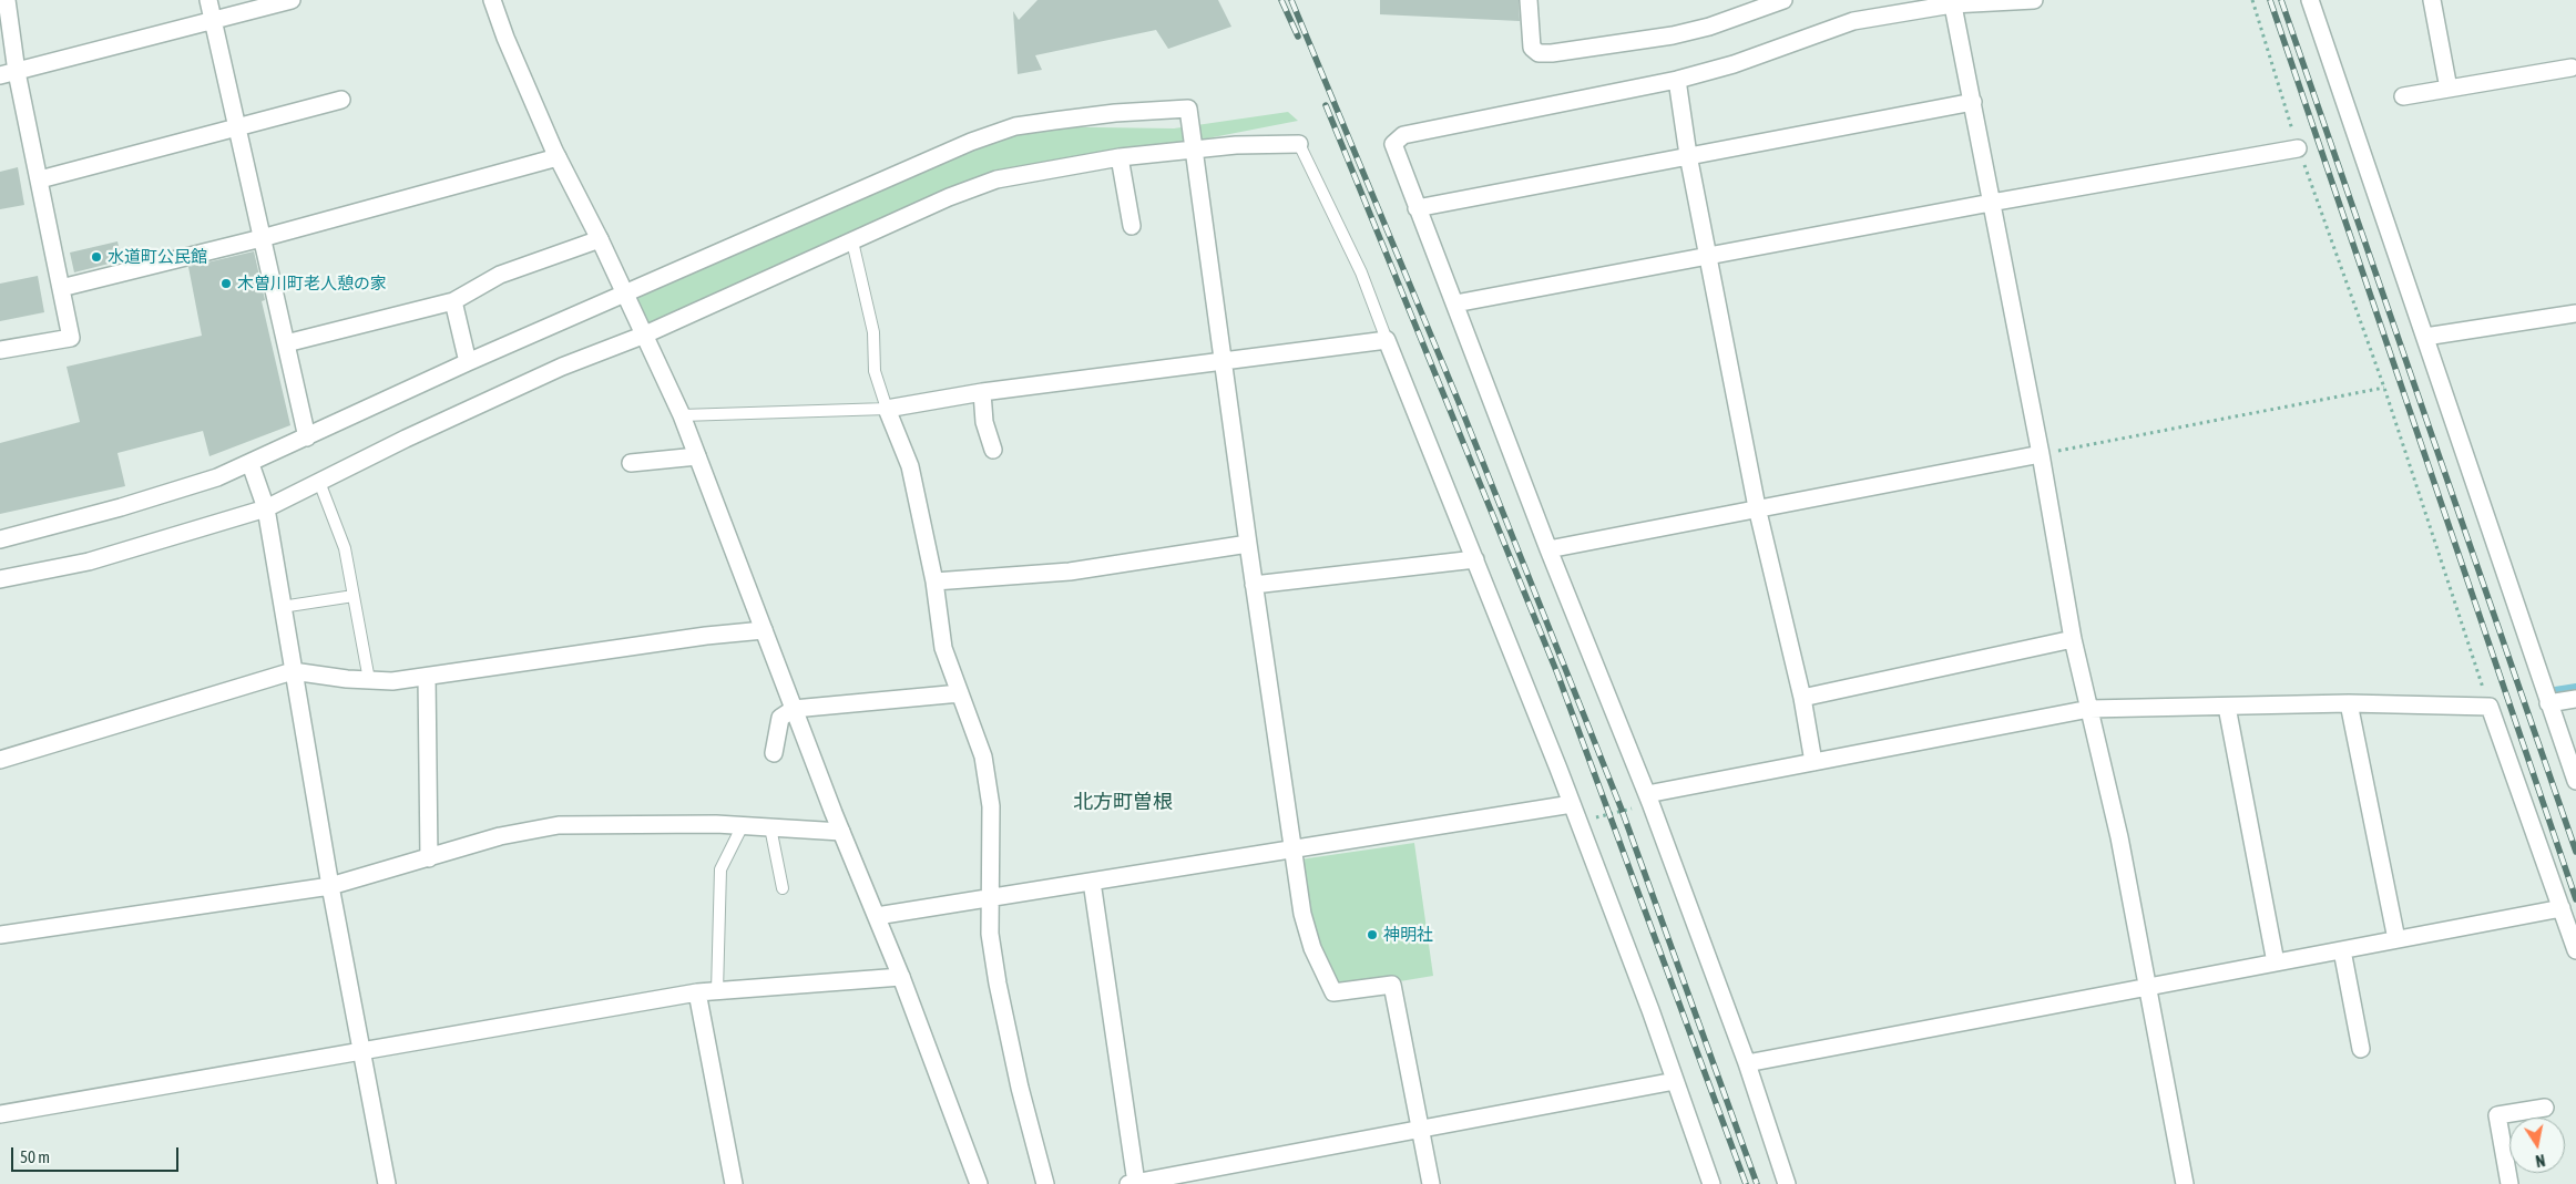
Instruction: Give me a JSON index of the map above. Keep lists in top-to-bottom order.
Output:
{
  "districts": ["北方町曽根"],
  "places": ["水道町公民館", "木曽川町老人憩の家", "神明社"],
  "scale_bar": "50 m",
  "north": "bottom"
}
